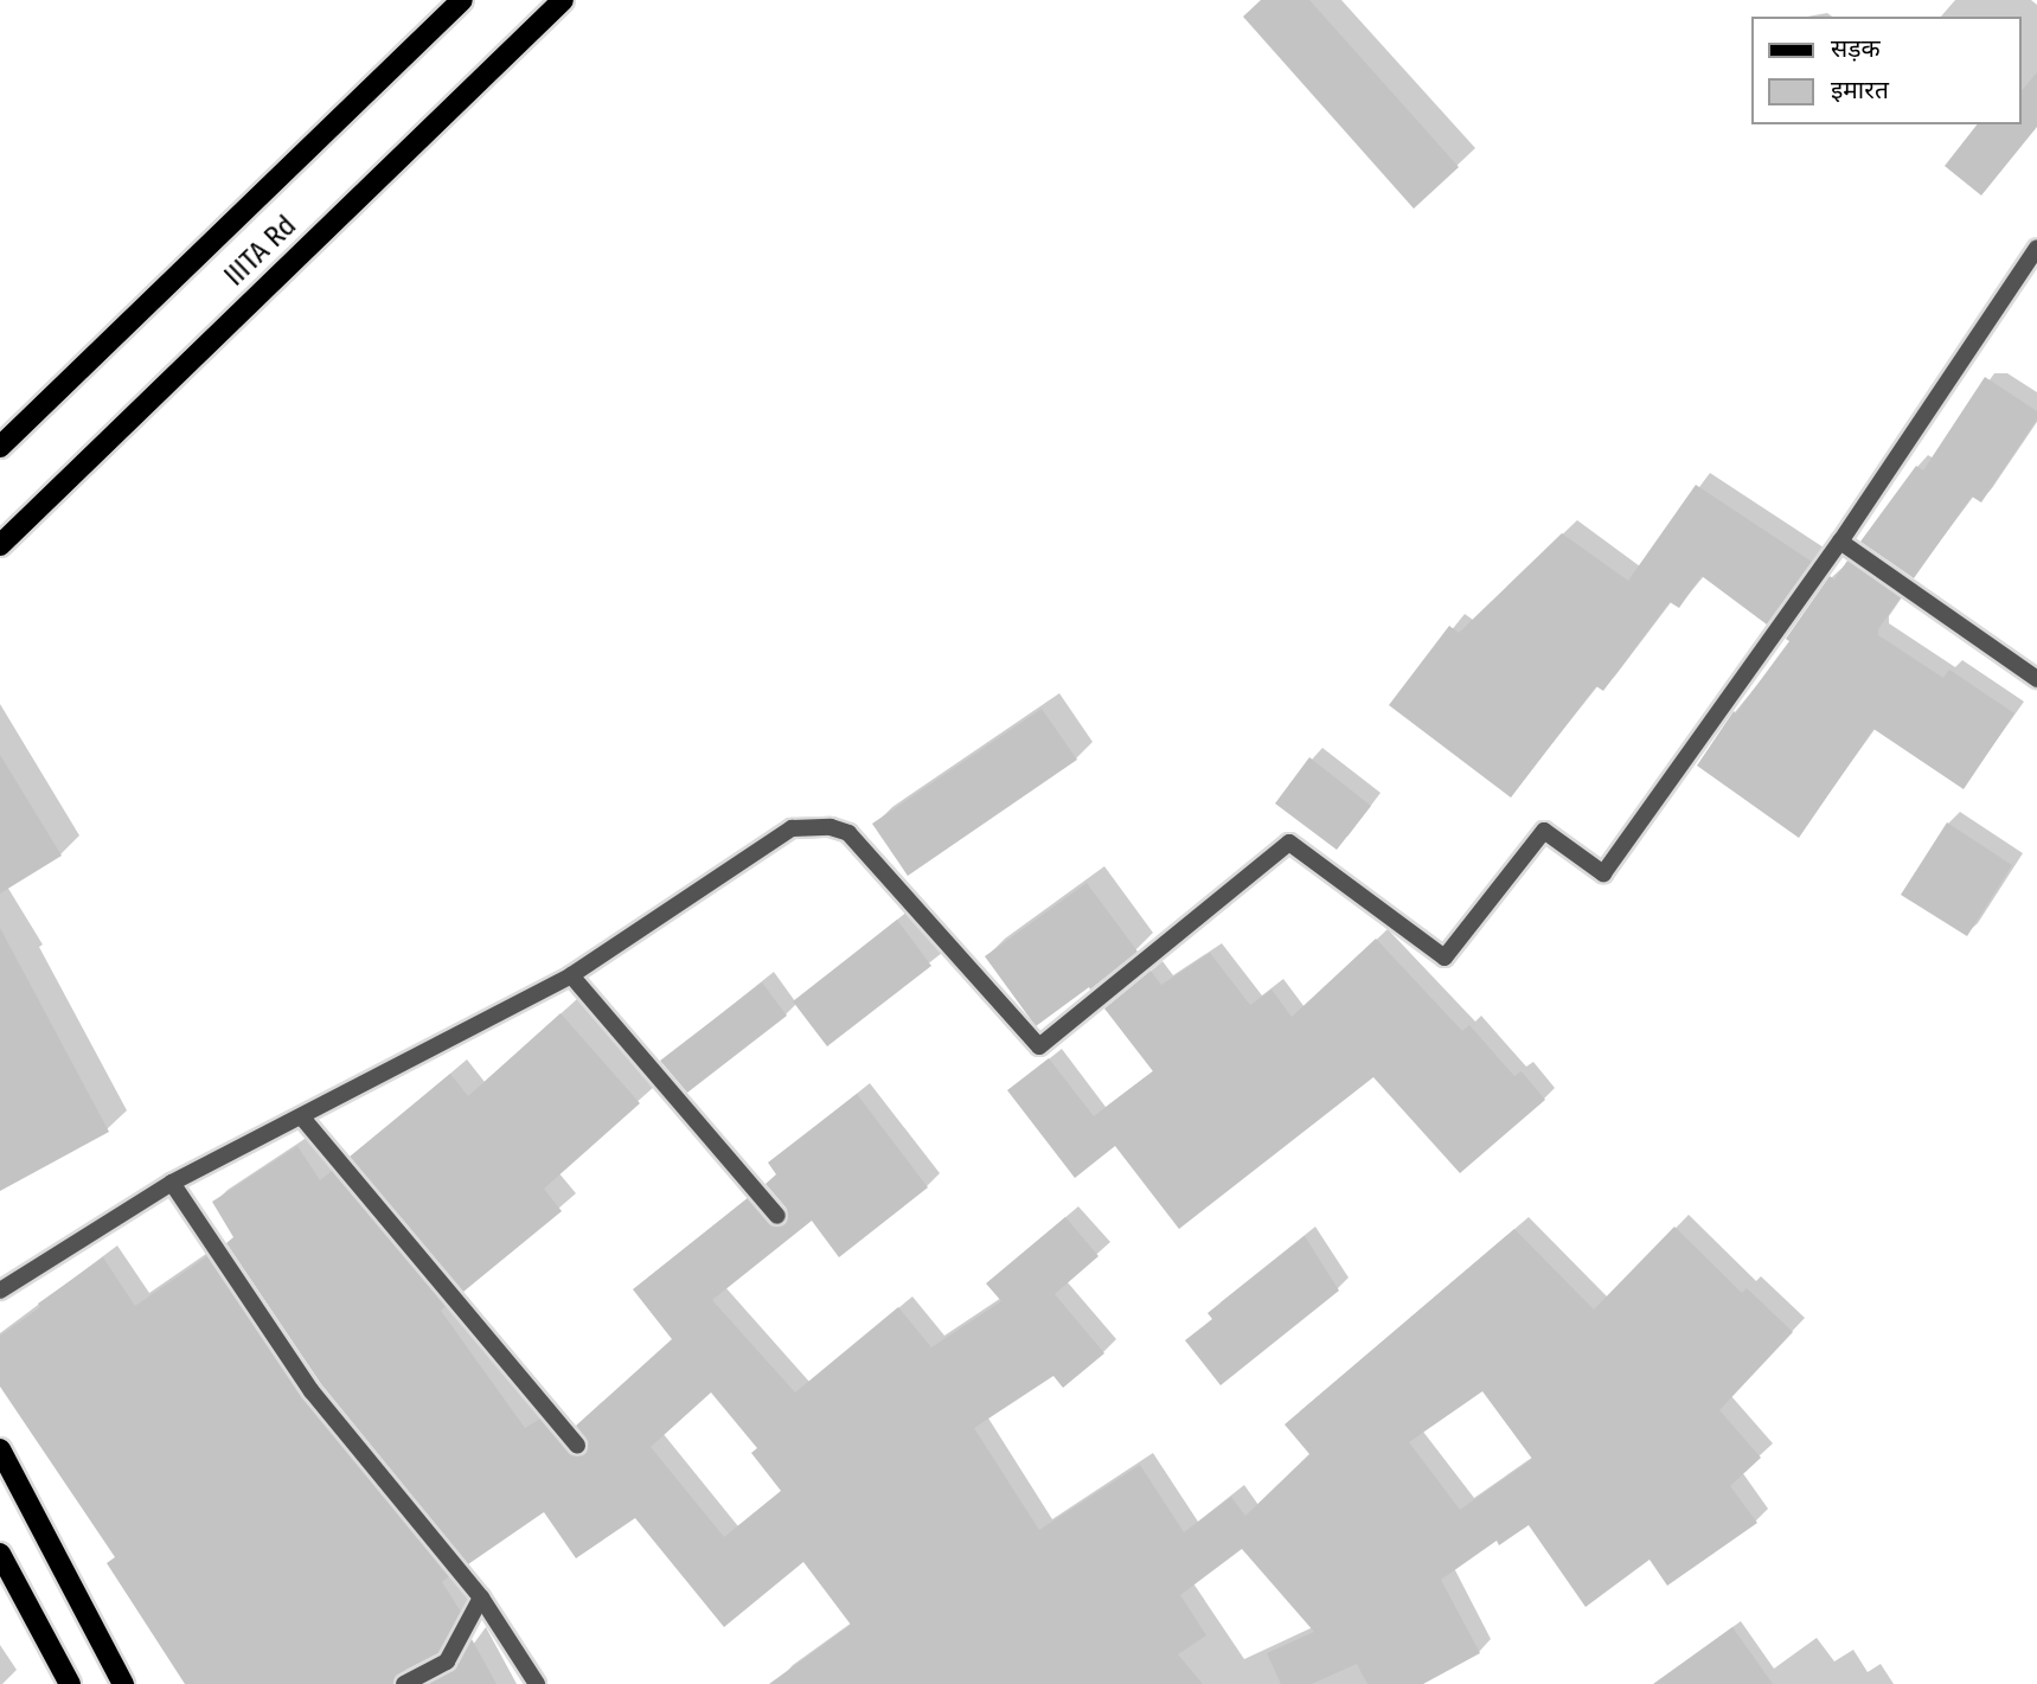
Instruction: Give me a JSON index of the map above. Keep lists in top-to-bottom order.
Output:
{
  "streets": {
    "main road": ["IIITA Rd"]
  },
  "legend": ["सड़क", "इमारत"]
}
